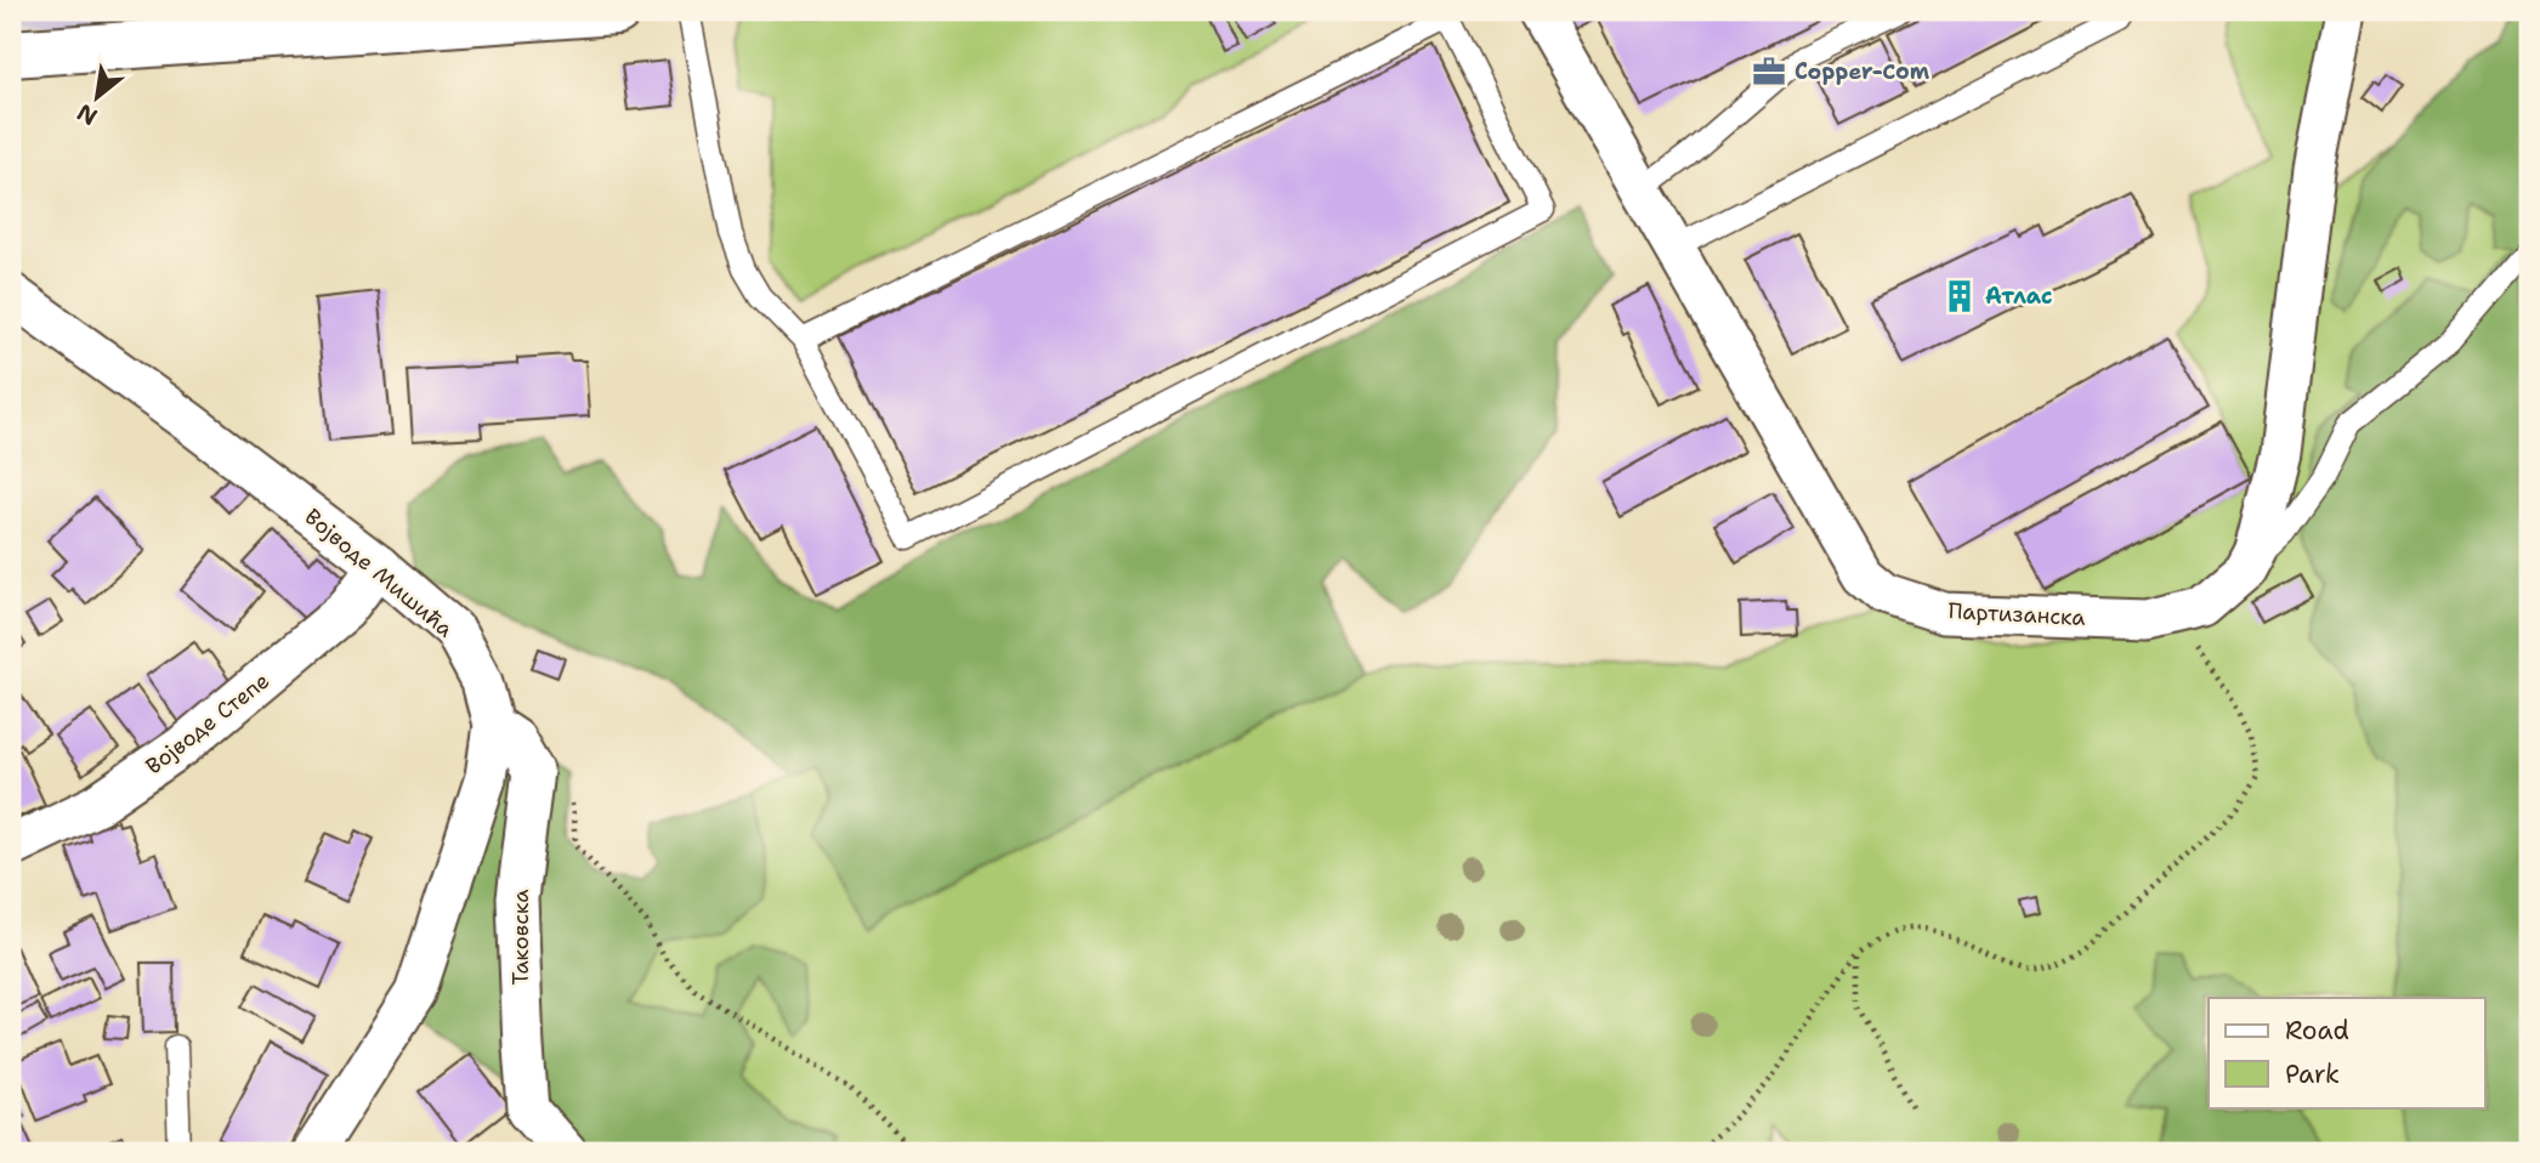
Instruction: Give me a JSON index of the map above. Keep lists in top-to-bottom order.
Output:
{
  "streets": {
    "street": [
      "Војводе Мишића",
      "Партизанска",
      "Војводе Степе",
      "Таковска"
    ]
  },
  "crossings": [
    ["Војводе Мишића", "Војводе Степе"],
    ["Војводе Мишића", "Таковска"]
  ],
  "places": {
    "office": ["Copper-Com"],
    "building": ["Атлас"]
  },
  "legend": ["Road", "Park"],
  "north": "bottom left"
}
